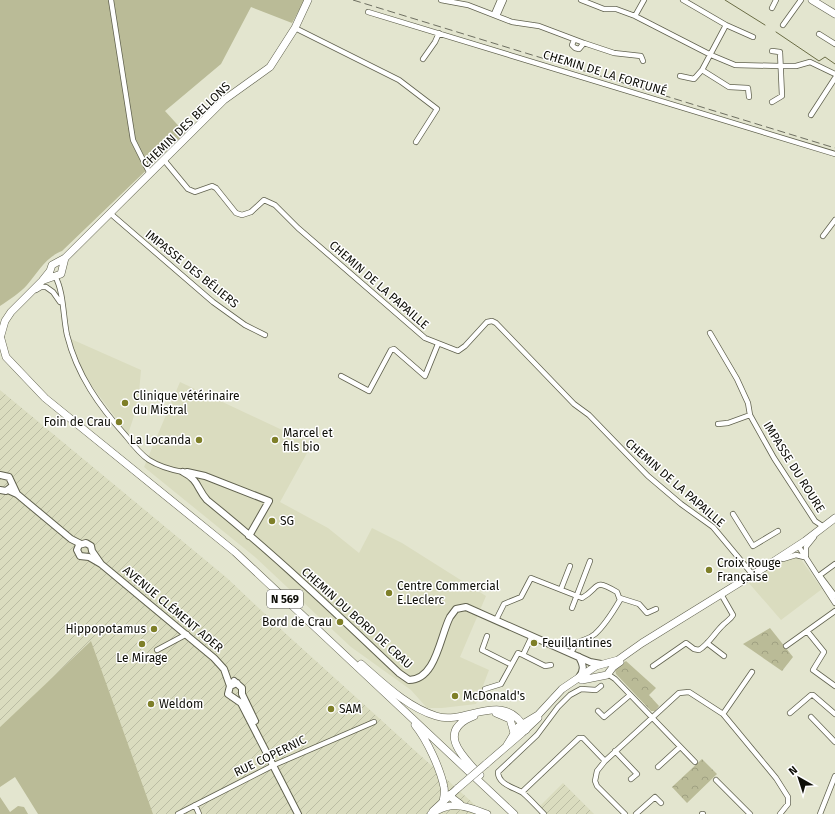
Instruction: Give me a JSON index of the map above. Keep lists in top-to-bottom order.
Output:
{
  "streets": {
    "main road": ["CHEMIN DES BELLONS", "N 569"],
    "street": [
      "CHEMIN DE LA FORTUNÉ",
      "IMPASSE DES BÉLIERS",
      "CHEMIN DE LA PAPAILLE",
      "IMPASSE DU ROURE",
      "AVENUE CLÉMENT ADER",
      "CHEMIN DU BORD DE CRAU",
      "RUE COPERNIC"
    ]
  },
  "crossings": [
    ["CHEMIN DES BELLONS", "IMPASSE DES BÉLIERS"],
    ["CHEMIN DES BELLONS", "CHEMIN DE LA PAPAILLE"],
    ["CHEMIN DES BELLONS", "N 569"]
  ],
  "places": [
    "Clinique vétérinaire du Mistral",
    "Foin de Crau",
    "La Locanda",
    "Marcel et fils bio",
    "SG",
    "Croix Rouge Française",
    "Centre Commercial E.Leclerc",
    "Bord de Crau",
    "Hippopotamus",
    "Feuillantines",
    "Le Mirage",
    "McDonald's",
    "Weldom",
    "SAM"
  ],
  "north": "top left"
}
